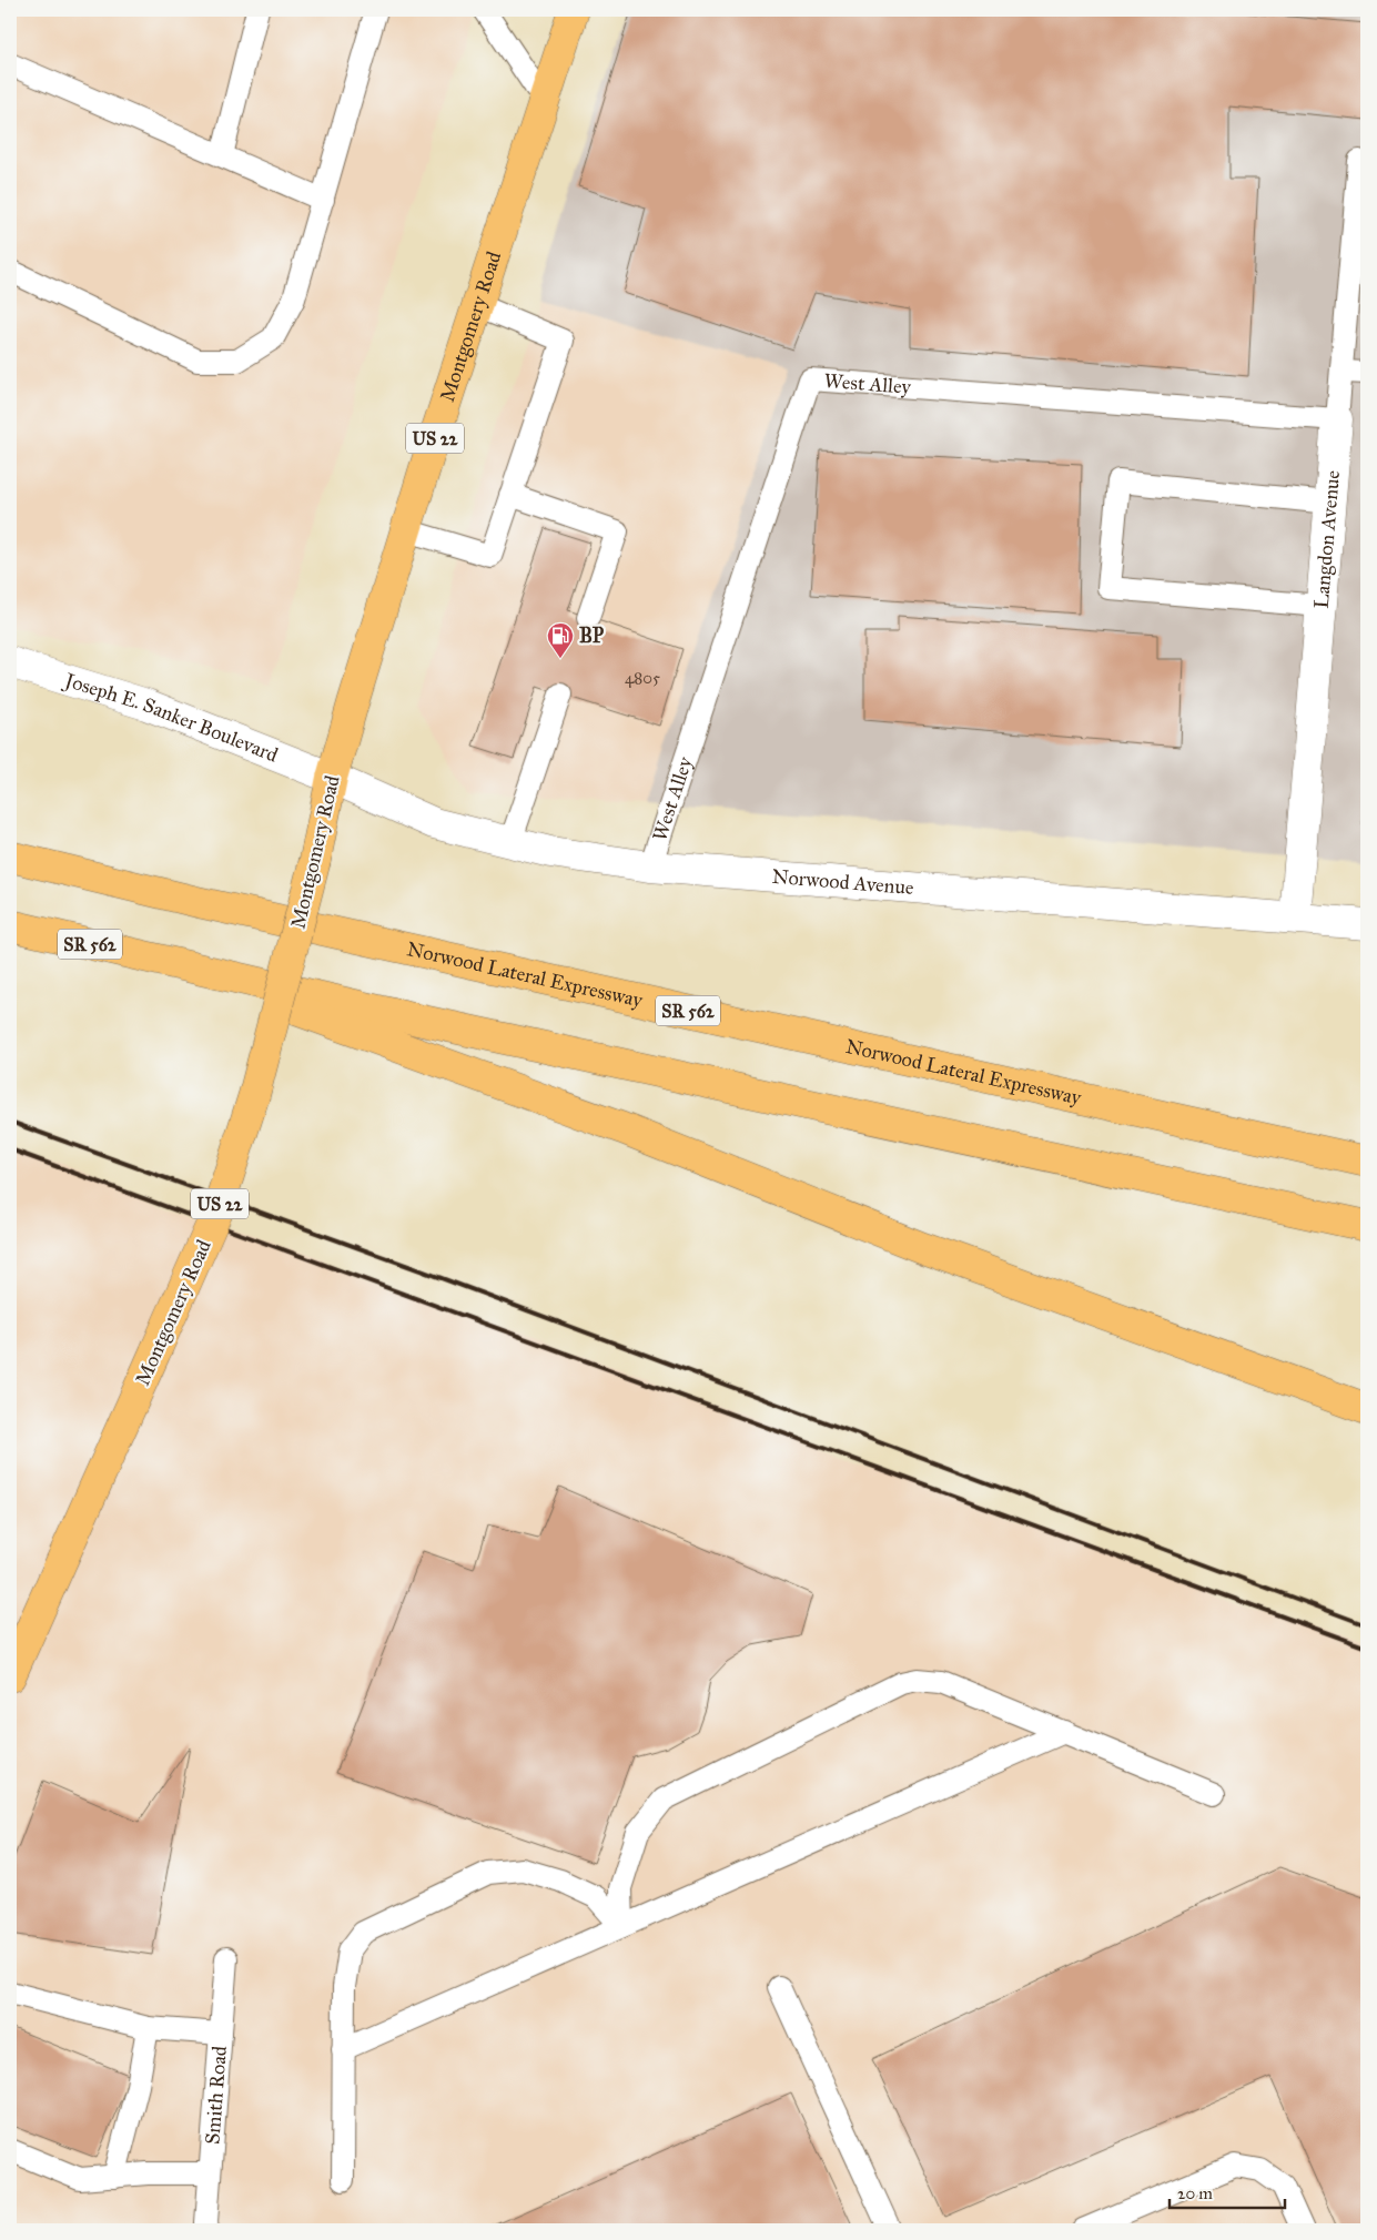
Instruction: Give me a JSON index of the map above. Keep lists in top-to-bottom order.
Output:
{
  "streets": {
    "main road": [
      "Montgomery Road",
      "US 22",
      "SR 562",
      "Norwood Lateral Expressway"
    ],
    "street": ["Langdon Avenue", "Joseph E. Sanker Boulevard", "Norwood Avenue"],
    "lane": ["West Alley", "Smith Road"]
  },
  "crossings": [
    ["Montgomery Road", "Joseph E. Sanker Boulevard"],
    ["Montgomery Road", "Norwood Avenue"],
    ["West Alley", "Langdon Avenue"],
    ["West Alley", "Norwood Avenue"],
    ["Langdon Avenue", "Norwood Avenue"],
    ["Joseph E. Sanker Boulevard", "Norwood Avenue"]
  ],
  "places": {
    "fuel station": ["BP"]
  },
  "house_numbers": ["4805"],
  "scale_bar": "20 m"
}
